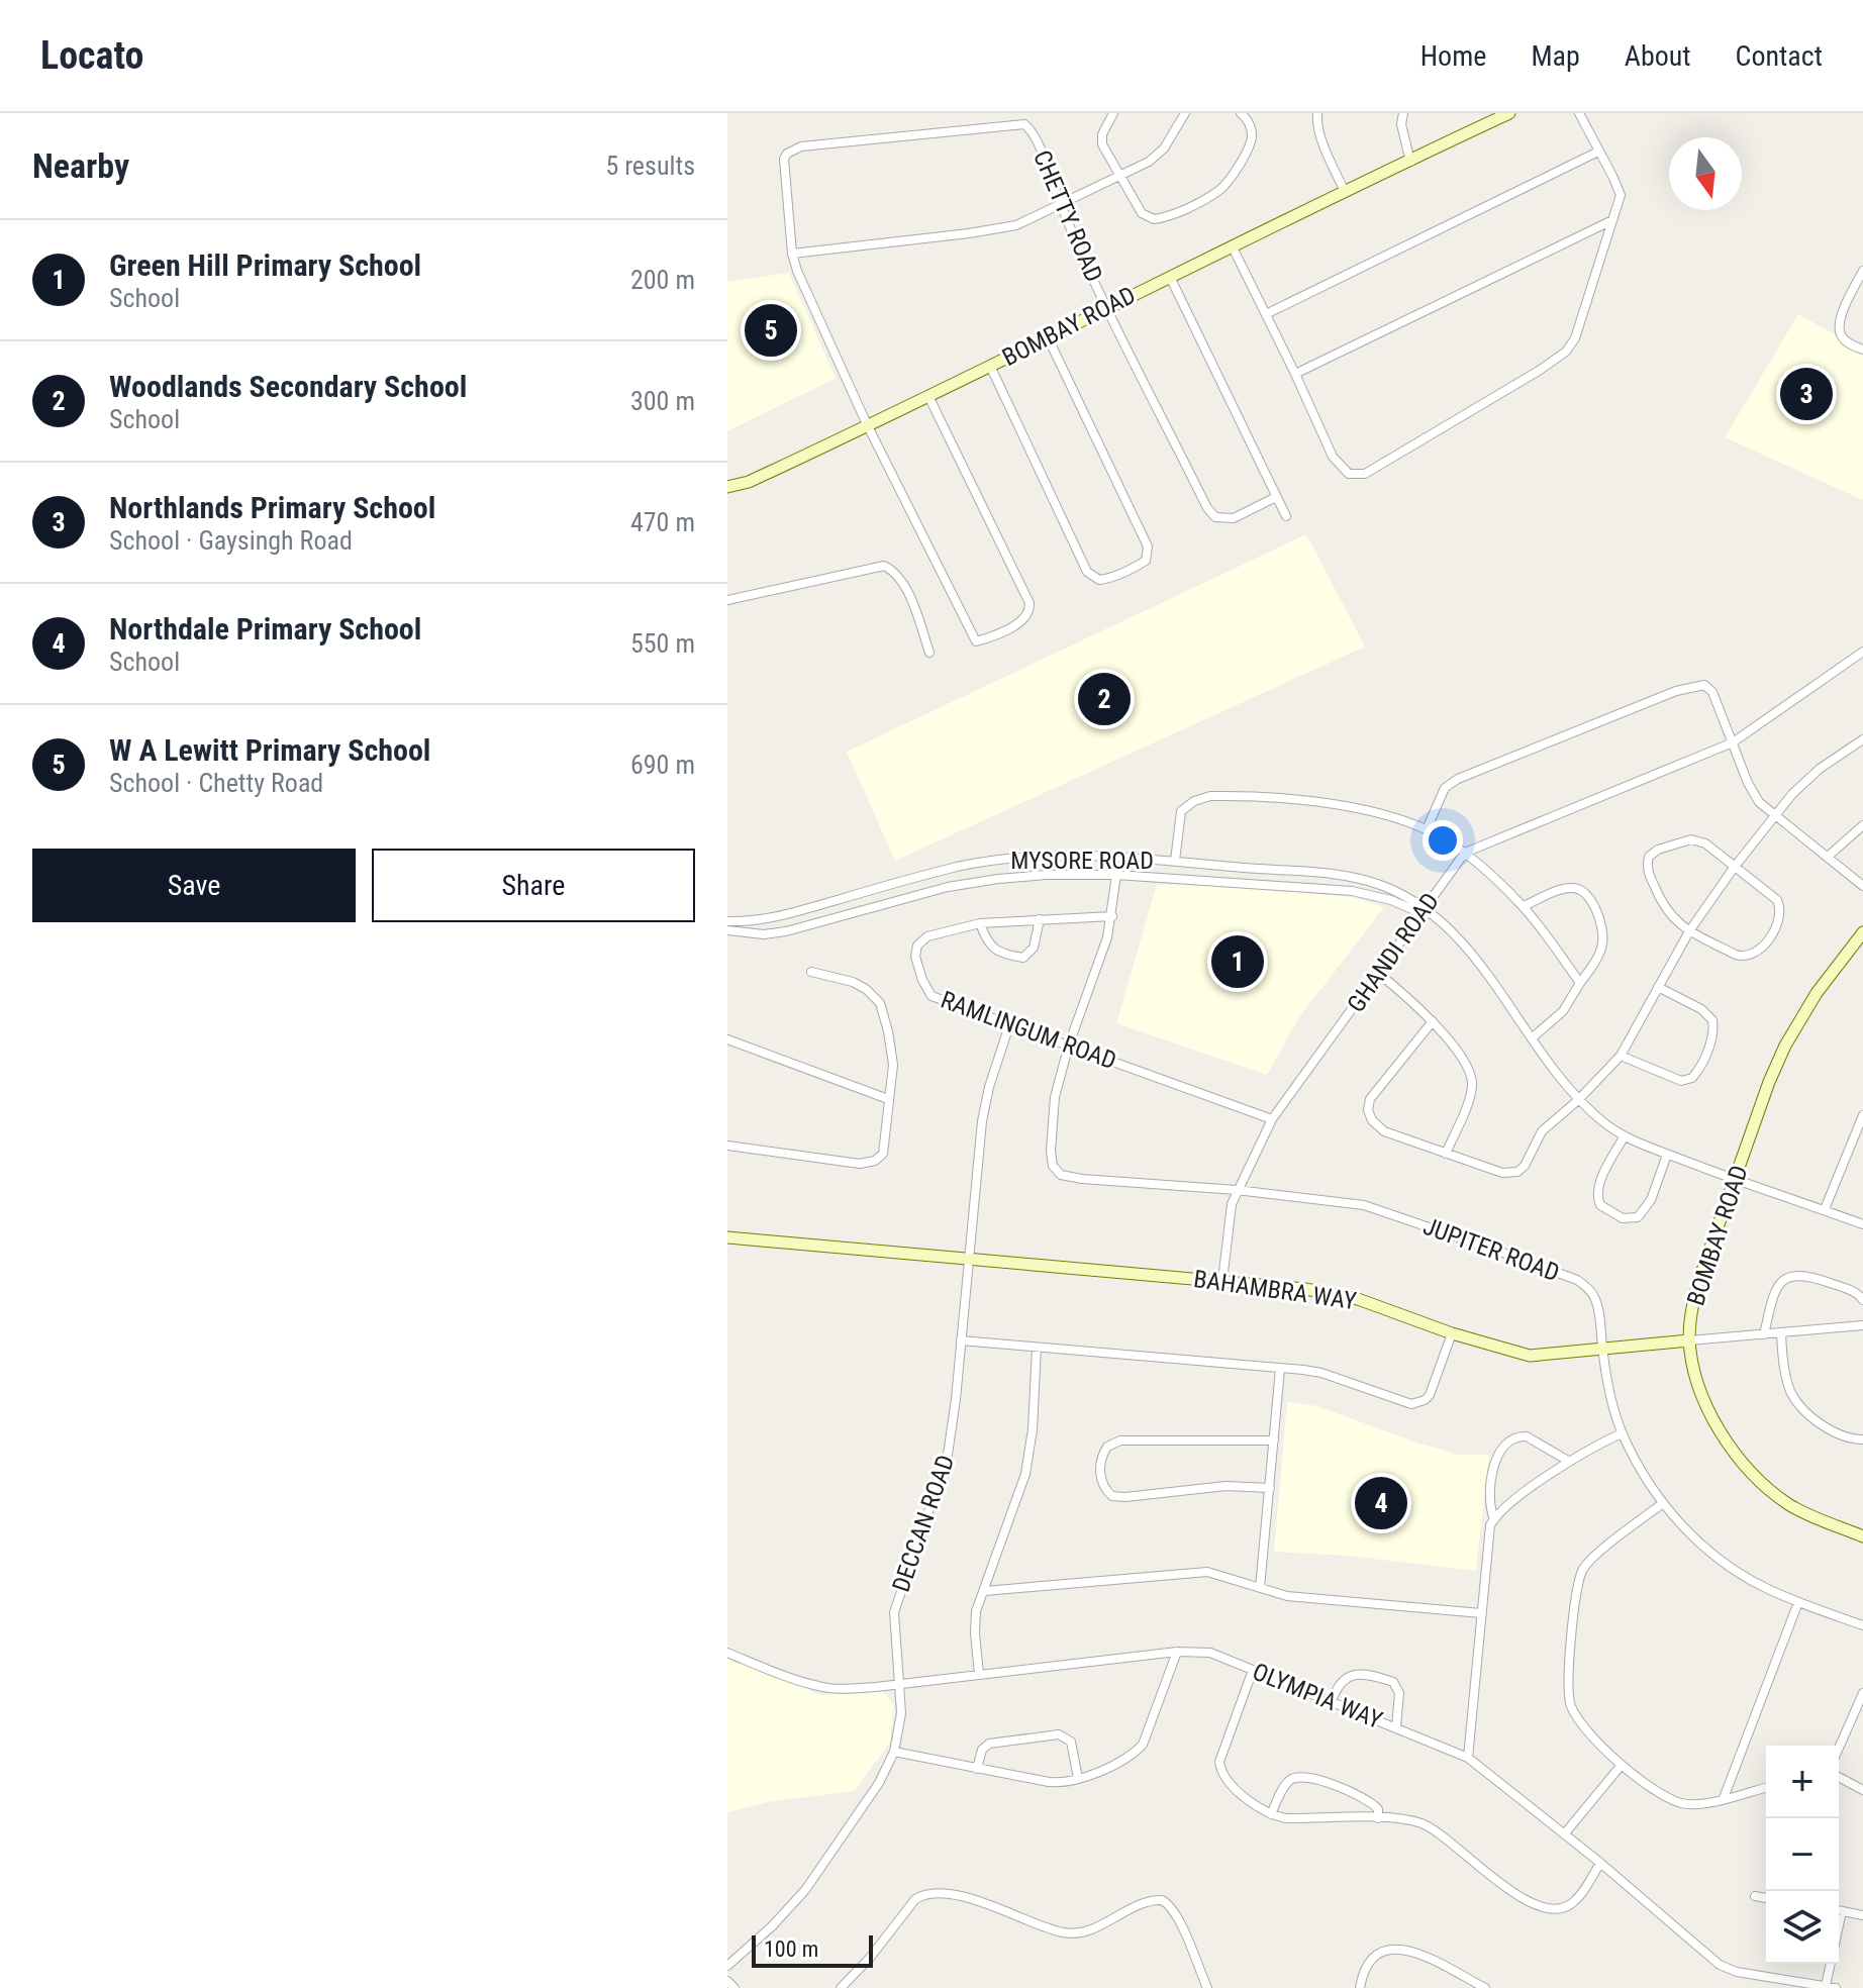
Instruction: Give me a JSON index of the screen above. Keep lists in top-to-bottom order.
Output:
{
  "streets": {
    "street": [
      "CHETTY ROAD",
      "BOMBAY ROAD",
      "MYSORE ROAD",
      "GHANDI ROAD",
      "RAMLINGUM ROAD",
      "JUPITER ROAD",
      "BAHAMBRA WAY",
      "DECCAN ROAD",
      "OLYMPIA WAY"
    ]
  },
  "crossings": [
    ["CHETTY ROAD", "BOMBAY ROAD"],
    ["BOMBAY ROAD", "MYSORE ROAD"],
    ["BOMBAY ROAD", "BAHAMBRA WAY"],
    ["MYSORE ROAD", "GHANDI ROAD"],
    ["GHANDI ROAD", "RAMLINGUM ROAD"],
    ["GHANDI ROAD", "JUPITER ROAD"],
    ["GHANDI ROAD", "BAHAMBRA WAY"],
    ["RAMLINGUM ROAD", "JUPITER ROAD"],
    ["RAMLINGUM ROAD", "DECCAN ROAD"],
    ["JUPITER ROAD", "BAHAMBRA WAY"],
    ["BAHAMBRA WAY", "DECCAN ROAD"],
    ["DECCAN ROAD", "OLYMPIA WAY"]
  ],
  "scale_bar": "100 m",
  "north": "bottom",
  "page": {
    "header": "Locato",
    "nav": [
      "Home",
      "Map",
      "About",
      "Contact"
    ],
    "heading": ["Nearby", "5 results"],
    "list": [
      {
        "mark": "1",
        "name": "Green Hill Primary School",
        "note": "School",
        "value": "200 m"
      },
      {
        "mark": "2",
        "name": "Woodlands Secondary School",
        "note": "School",
        "value": "300 m"
      },
      {
        "mark": "3",
        "name": "Northlands Primary School",
        "note": "School · Gaysingh Road",
        "value": "470 m"
      },
      {
        "mark": "4",
        "name": "Northdale Primary School",
        "note": "School",
        "value": "550 m"
      },
      {
        "mark": "5",
        "name": "W A Lewitt Primary School",
        "note": "School · Chetty Road",
        "value": "690 m"
      }
    ],
    "pins": [
      "5",
      "3",
      "2",
      "1",
      "4"
    ],
    "buttons": ["Save", "Share"],
    "map_buttons": ["+", "−"],
    "scale": "100 m"
  }
}
